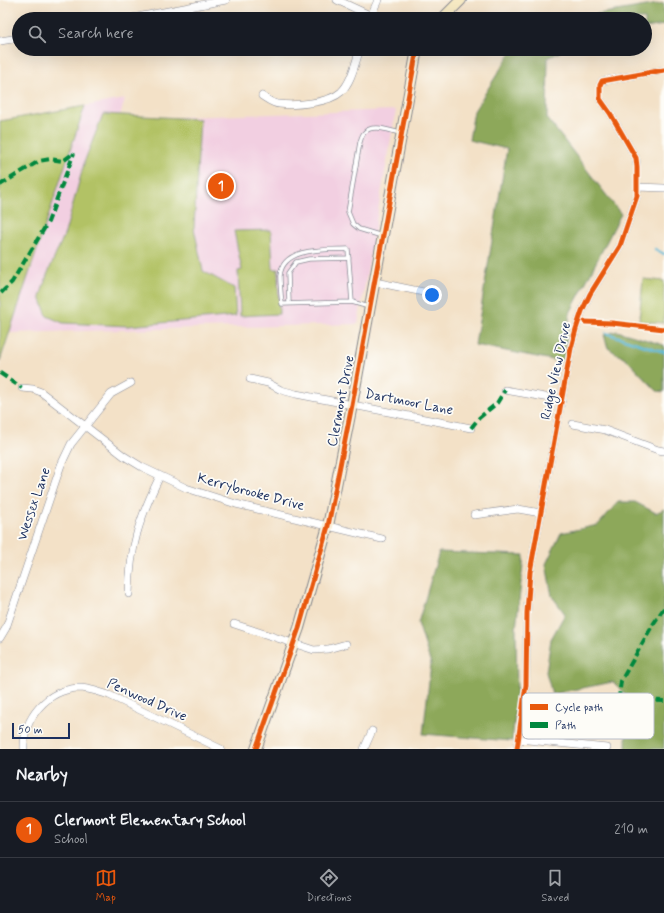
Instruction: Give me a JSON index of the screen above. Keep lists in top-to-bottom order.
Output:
{
  "streets": {
    "street": [
      "Ridge View Drive",
      "Clermont Drive",
      "Dartmoor Lane",
      "Kerrybrooke Drive",
      "Wessex Lane",
      "Penwood Drive"
    ]
  },
  "crossings": [
    ["Clermont Drive", "Dartmoor Lane"],
    ["Clermont Drive", "Kerrybrooke Drive"],
    ["Kerrybrooke Drive", "Wessex Lane"]
  ],
  "legend": ["Cycle path", "Path"],
  "scale_bar": "50 m",
  "page": {
    "search": "Search here",
    "pins": "1",
    "scale": "50 m",
    "heading": "Nearby",
    "list": [
      {
        "mark": "1",
        "name": "Clermont Elementary School",
        "note": "School",
        "value": "210 m"
      }
    ],
    "nav": ["Map", "Directions", "Saved"]
  }
}
